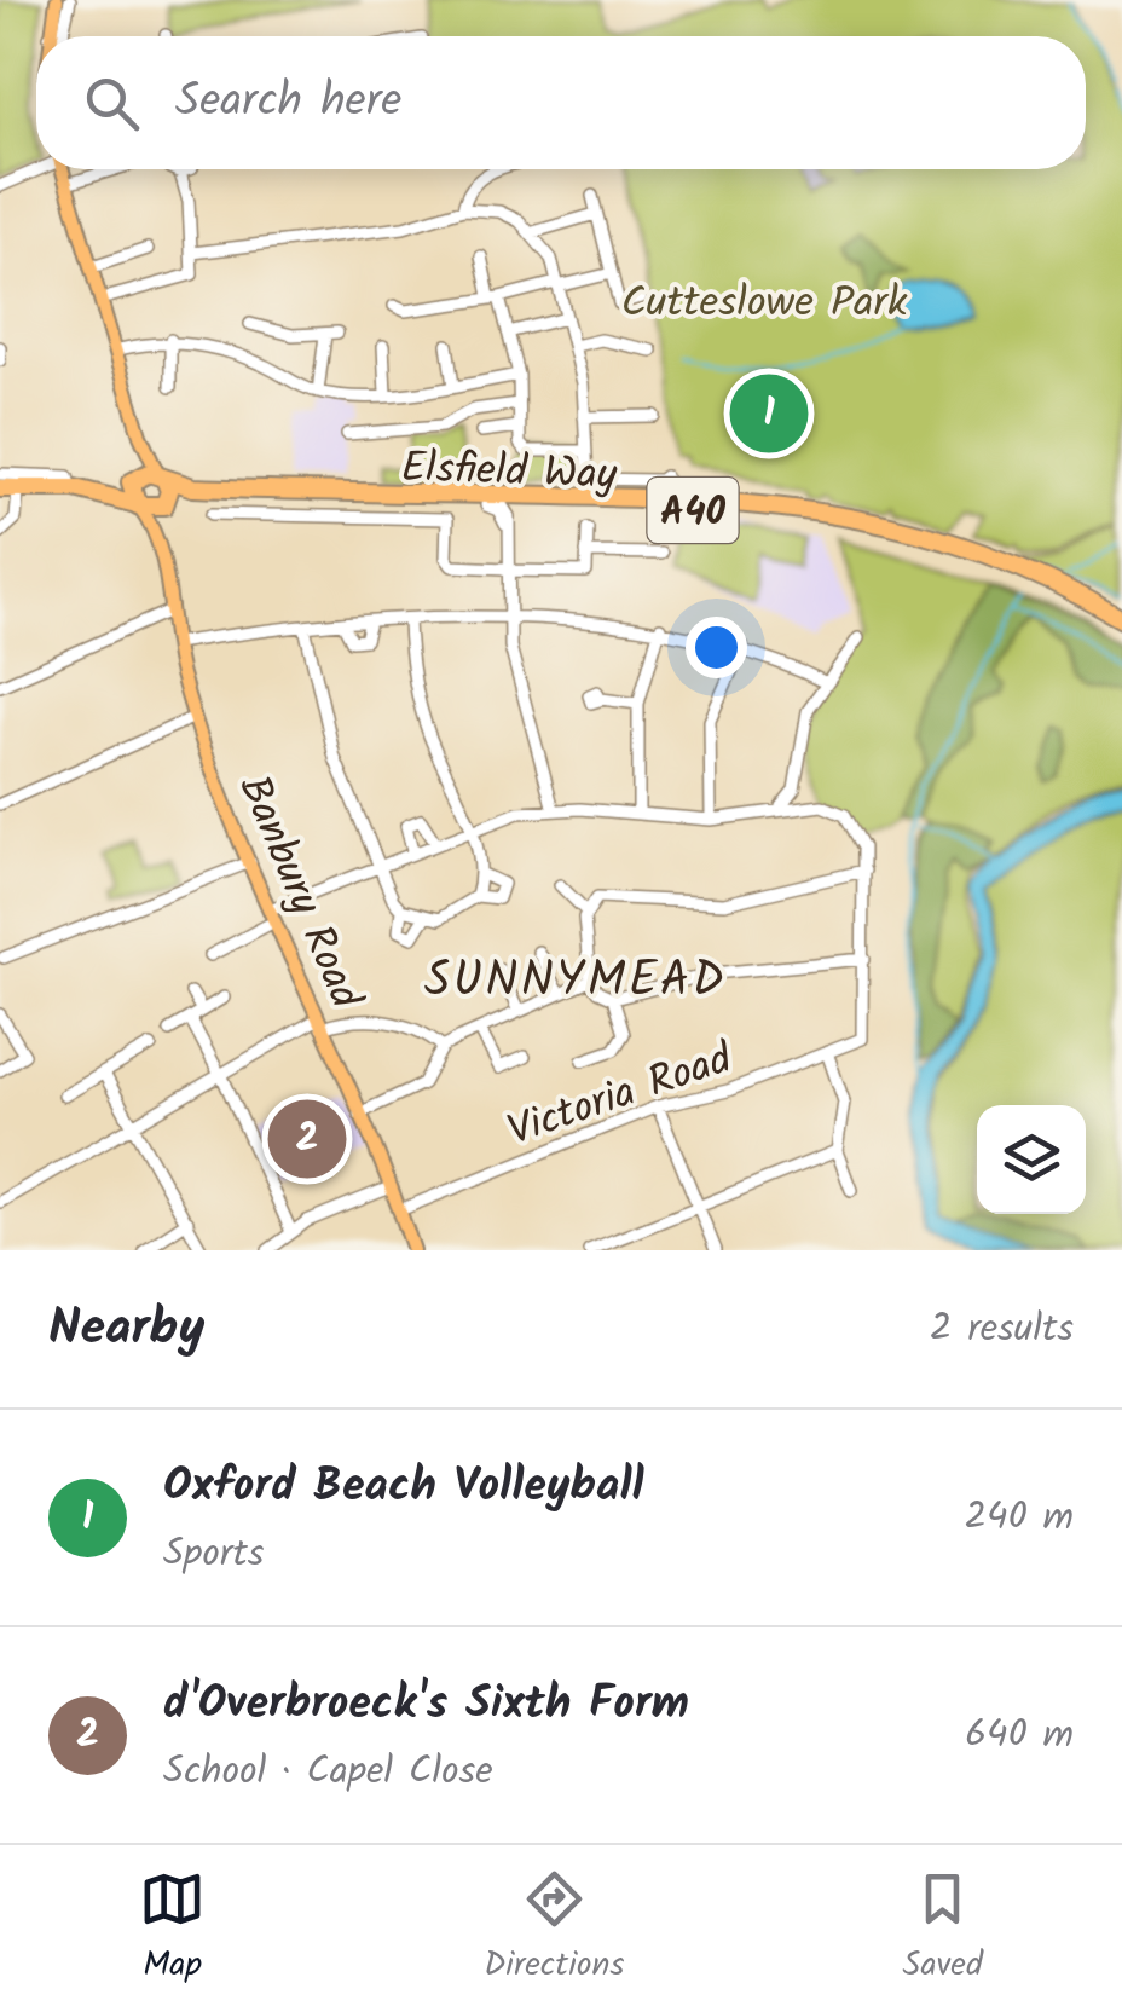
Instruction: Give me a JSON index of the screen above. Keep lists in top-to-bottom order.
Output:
{
  "streets": {
    "highway": ["Elsfield Way", "A40"],
    "main road": ["Banbury Road"],
    "street": ["Victoria Road"]
  },
  "crossings": [
    ["Elsfield Way", "Banbury Road"],
    ["Banbury Road", "Victoria Road"]
  ],
  "districts": ["SUNNYMEAD"],
  "parks": ["Cutteslowe Park"],
  "page": {
    "search": "Search here",
    "pins": ["1", "2"],
    "heading": ["Nearby", "2 results"],
    "list": [
      {
        "mark": "1",
        "name": "Oxford Beach Volleyball",
        "note": "Sports",
        "value": "240 m"
      },
      {
        "mark": "2",
        "name": "d'Overbroeck's Sixth Form",
        "note": "School · Capel Close",
        "value": "640 m"
      }
    ],
    "nav": ["Map", "Directions", "Saved"]
  }
}
